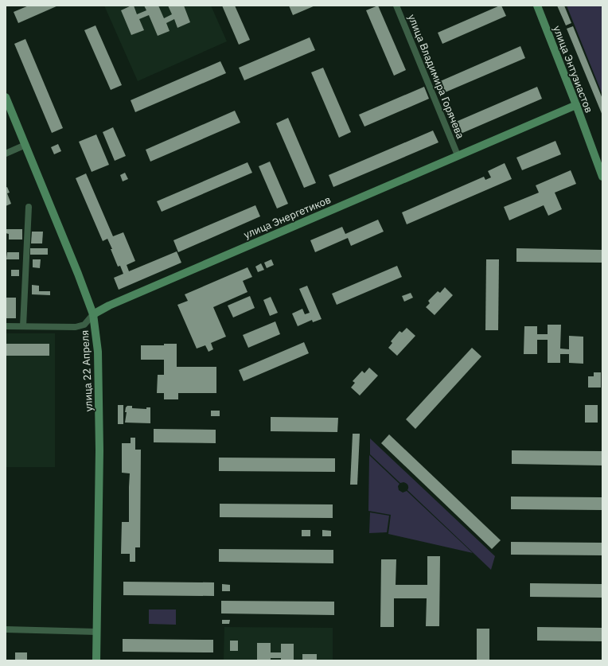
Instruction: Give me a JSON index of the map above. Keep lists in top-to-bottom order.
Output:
{
  "streets": {
    "main road": ["улица Энтузиастов", "улица Энергетиков", "улица 22 Апреля"],
    "street": ["улица Владимира Горячева"]
  },
  "crossings": [
    ["улица Энтузиастов", "улица Энергетиков"],
    ["улица Владимира Горячева", "улица Энергетиков"],
    ["улица Энергетиков", "улица 22 Апреля"]
  ]
}
